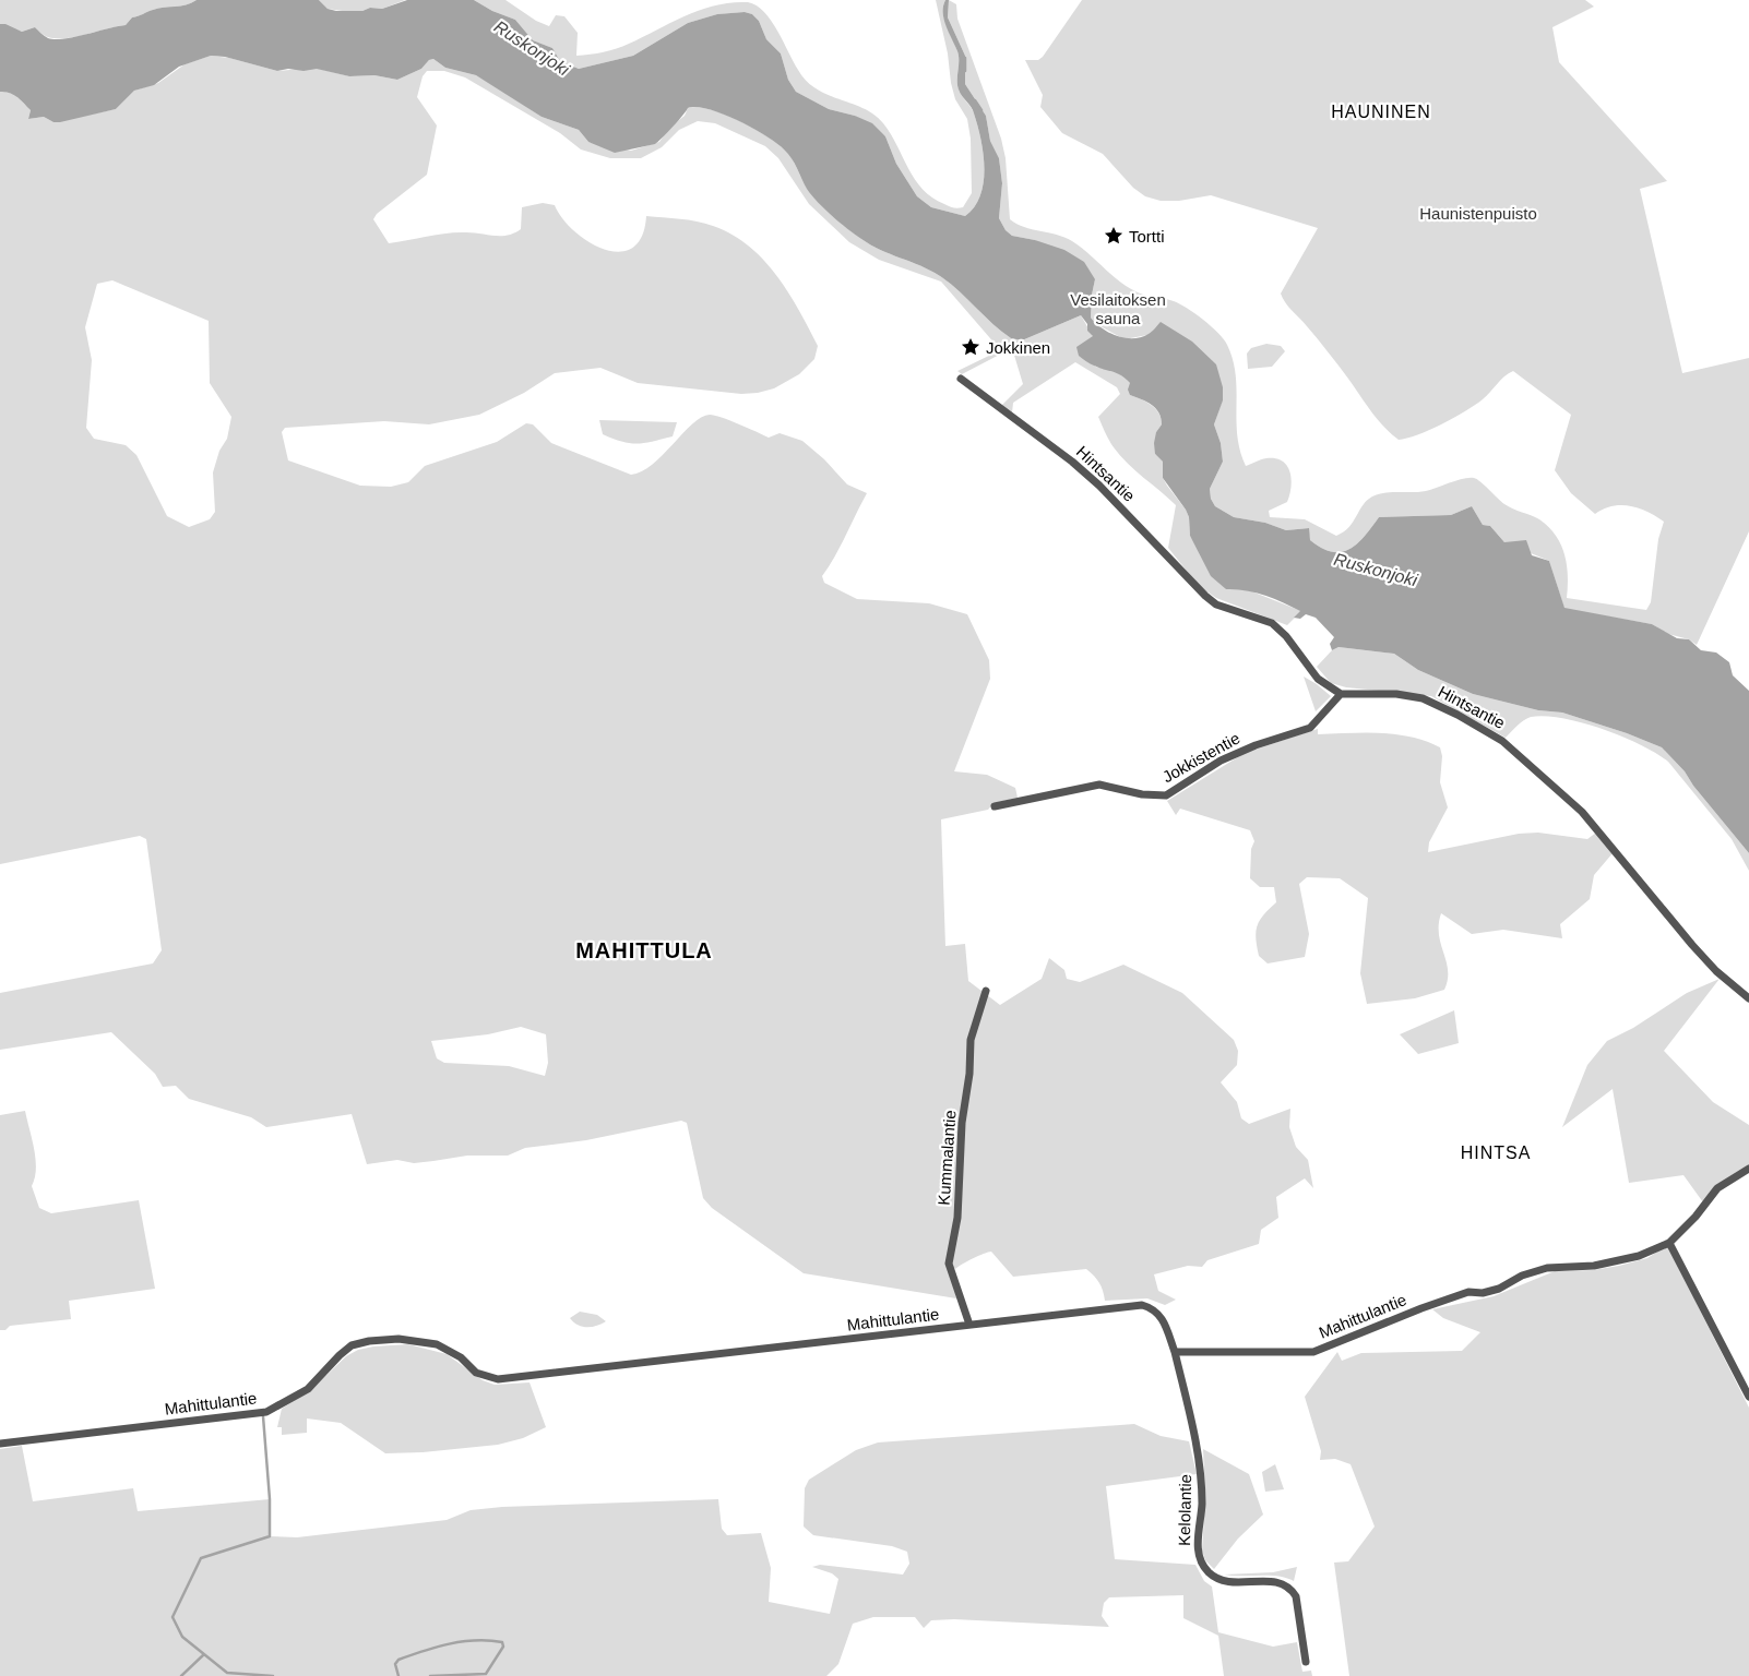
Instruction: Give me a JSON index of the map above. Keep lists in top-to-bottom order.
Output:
{
  "streets": {
    "street": [
      "Hintsantie",
      "Jokkistentie",
      "Kummalantie",
      "Mahittulantie",
      "Kelolantie"
    ]
  },
  "crossings": [
    ["Hintsantie", "Jokkistentie"],
    ["Kummalantie", "Mahittulantie"],
    ["Mahittulantie", "Kelolantie"]
  ],
  "districts": ["HAUNINEN", "MAHITTULA", "HINTSA"],
  "water": ["Ruskonjoki"],
  "parks": ["Haunistenpuisto", "Vesilaitoksen sauna"],
  "places": {
    "place": ["Tortti", "Jokkinen"]
  }
}
